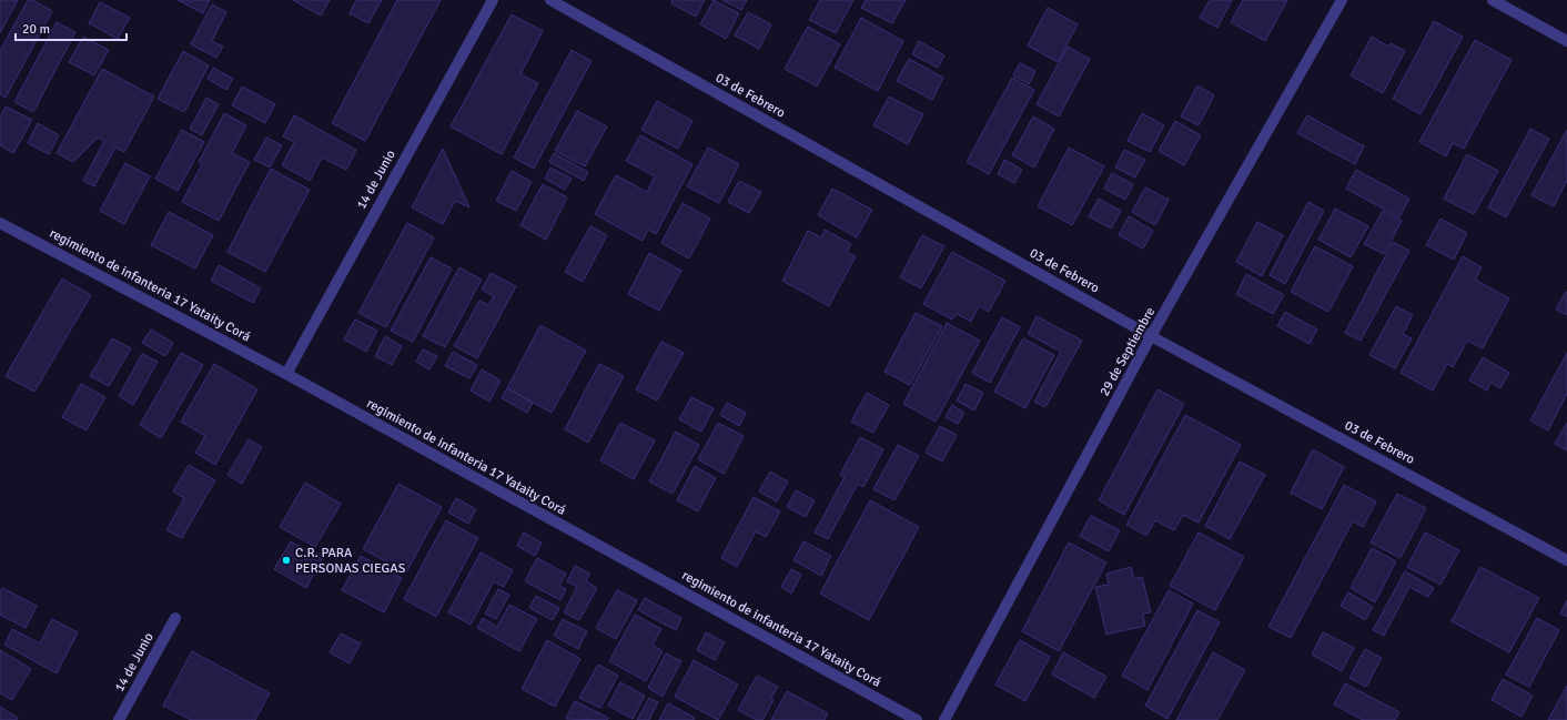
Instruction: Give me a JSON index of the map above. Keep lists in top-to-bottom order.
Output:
{
  "streets": {
    "street": [
      "03 de Febrero",
      "14 de Junio",
      "regimiento de infanteria 17 Yataity Corá",
      "29 de Septiembre"
    ]
  },
  "crossings": [
    ["03 de Febrero", "29 de Septiembre"],
    ["14 de Junio", "regimiento de infanteria 17 Yataity Corá"]
  ],
  "places": ["C.R. PARA PERSONAS CIEGAS"],
  "scale_bar": "20 m"
}
